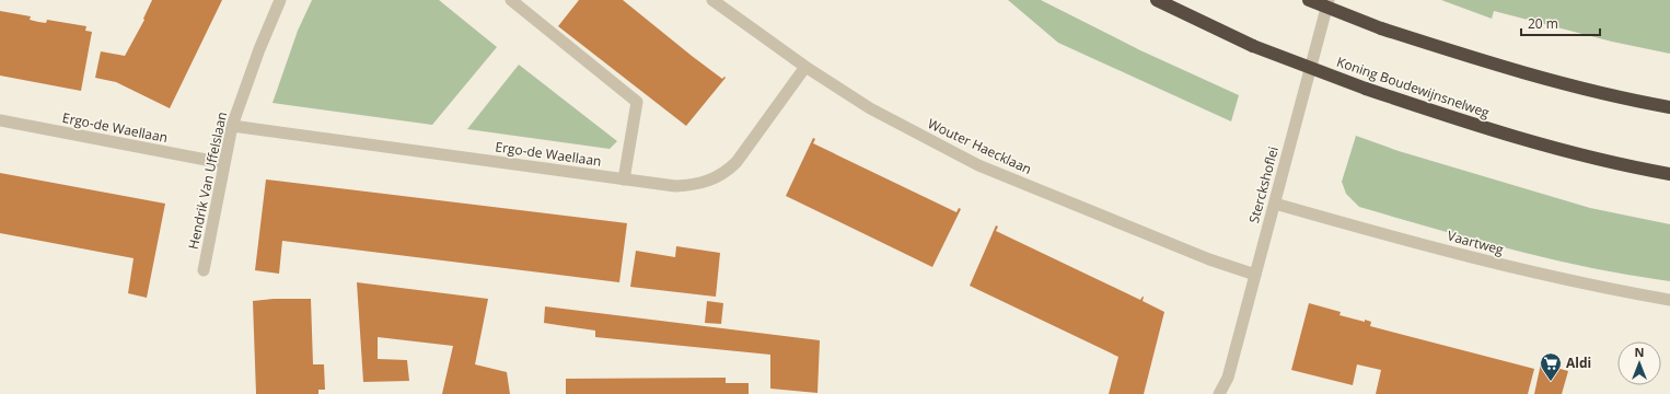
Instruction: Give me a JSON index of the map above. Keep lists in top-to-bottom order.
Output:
{
  "streets": {
    "highway": ["Koning Boudewijnsnelweg"],
    "street": [
      "Ergo-de Waellaan",
      "Wouter Haecklaan",
      "Hendrik Van Uffelslaan",
      "Sterckshoflei",
      "Vaartweg"
    ]
  },
  "crossings": [
    ["Ergo-de Waellaan", "Wouter Haecklaan"],
    ["Ergo-de Waellaan", "Hendrik Van Uffelslaan"],
    ["Wouter Haecklaan", "Sterckshoflei"],
    ["Sterckshoflei", "Vaartweg"]
  ],
  "places": {
    "supermarket": ["Aldi"]
  },
  "scale_bar": "20 m",
  "north": "top"
}
